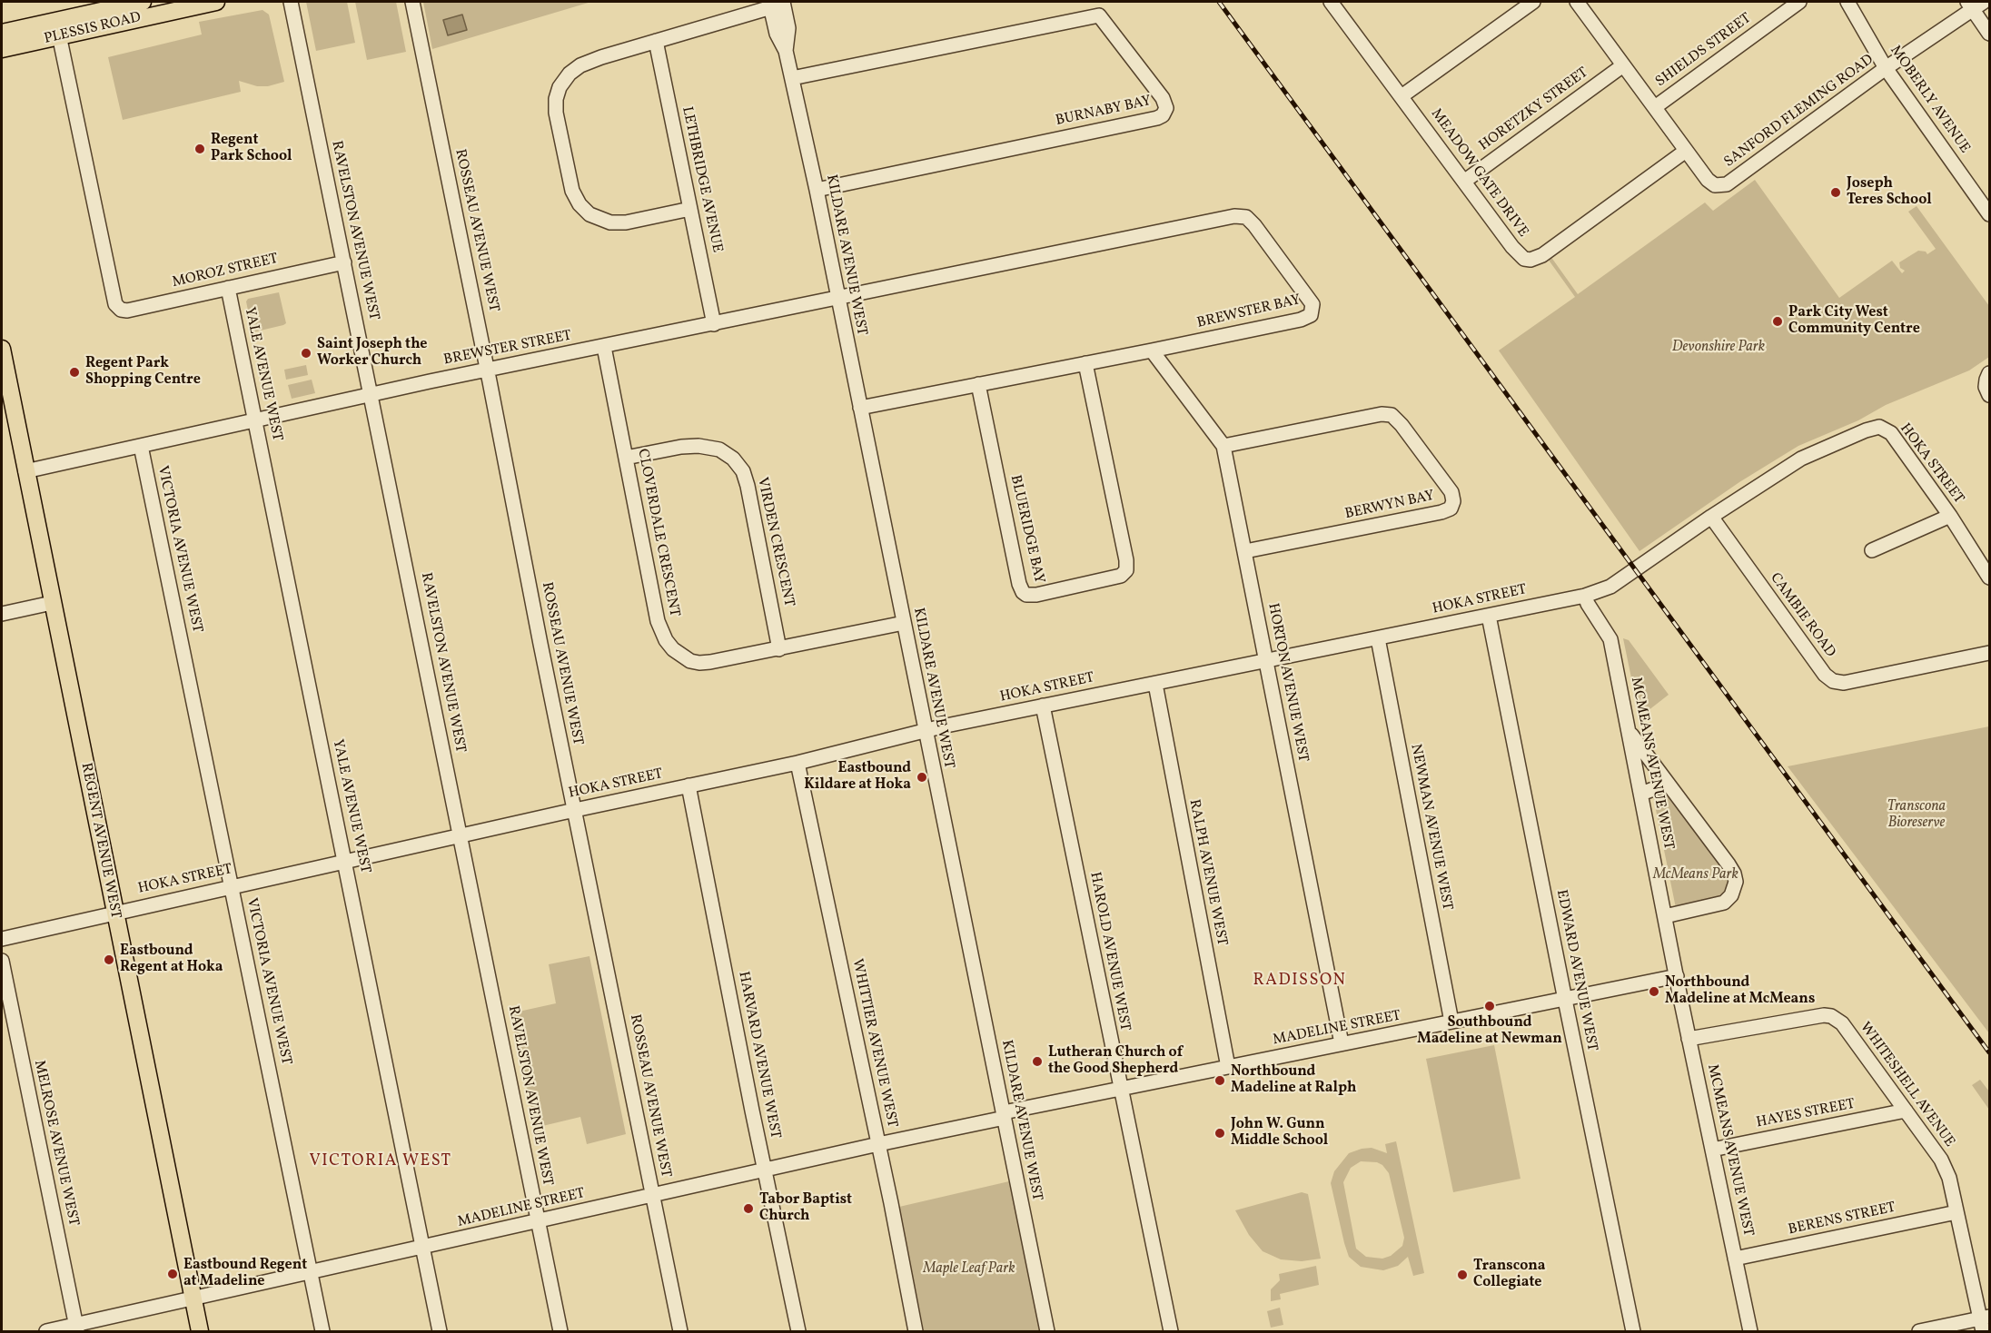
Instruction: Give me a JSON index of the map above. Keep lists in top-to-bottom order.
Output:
{
  "streets": {
    "main road": ["PLESSIS ROAD", "REGENT AVENUE WEST"],
    "street": [
      "SHIELDS STREET",
      "MOBERLY AVENUE",
      "HORETZKY STREET",
      "BURNABY BAY",
      "SANFORD FLEMING ROAD",
      "MEADOW GATE DRIVE",
      "LETHBRIDGE AVENUE",
      "RAVELSTON AVENUE WEST",
      "ROSSEAU AVENUE WEST",
      "KILDARE AVENUE WEST",
      "MOROZ STREET",
      "BREWSTER BAY",
      "BREWSTER STREET",
      "YALE AVENUE WEST",
      "HOKA STREET",
      "BERWYN BAY",
      "BLUERIDGE BAY",
      "CLOVERDALE CRESCENT",
      "VIRDEN CRESCENT",
      "VICTORIA AVENUE WEST",
      "CAMBIE ROAD",
      "HORTON AVENUE WEST",
      "MCMEANS AVENUE WEST",
      "NEWMAN AVENUE WEST",
      "RALPH AVENUE WEST",
      "HAROLD AVENUE WEST",
      "EDWARD AVENUE WEST",
      "MADELINE STREET",
      "WHITTIER AVENUE WEST",
      "HARVARD AVENUE WEST",
      "WHITESHELL AVENUE",
      "HAYES STREET",
      "MELROSE AVENUE WEST",
      "BERENS STREET"
    ]
  },
  "crossings": [
    ["PLESSIS ROAD", "MOROZ STREET"],
    ["SHIELDS STREET", "SANFORD FLEMING ROAD"],
    ["MOBERLY AVENUE", "SANFORD FLEMING ROAD"],
    ["HORETZKY STREET", "SANFORD FLEMING ROAD"],
    ["HORETZKY STREET", "MEADOW GATE DRIVE"],
    ["BURNABY BAY", "KILDARE AVENUE WEST"],
    ["SANFORD FLEMING ROAD", "MEADOW GATE DRIVE"],
    ["LETHBRIDGE AVENUE", "BREWSTER STREET"],
    ["RAVELSTON AVENUE WEST", "MOROZ STREET"],
    ["RAVELSTON AVENUE WEST", "BREWSTER STREET"],
    ["RAVELSTON AVENUE WEST", "HOKA STREET"],
    ["RAVELSTON AVENUE WEST", "MADELINE STREET"],
    ["ROSSEAU AVENUE WEST", "BREWSTER STREET"],
    ["ROSSEAU AVENUE WEST", "HOKA STREET"],
    ["ROSSEAU AVENUE WEST", "MADELINE STREET"],
    ["KILDARE AVENUE WEST", "BREWSTER BAY"],
    ["KILDARE AVENUE WEST", "BREWSTER STREET"],
    ["KILDARE AVENUE WEST", "HOKA STREET"],
    ["KILDARE AVENUE WEST", "CLOVERDALE CRESCENT"],
    ["KILDARE AVENUE WEST", "MADELINE STREET"],
    ["MOROZ STREET", "YALE AVENUE WEST"],
    ["BREWSTER BAY", "BREWSTER STREET"],
    ["BREWSTER BAY", "BLUERIDGE BAY"],
    ["BREWSTER BAY", "HORTON AVENUE WEST"],
    ["BREWSTER STREET", "YALE AVENUE WEST"],
    ["BREWSTER STREET", "CLOVERDALE CRESCENT"],
    ["BREWSTER STREET", "VICTORIA AVENUE WEST"],
    ["BREWSTER STREET", "REGENT AVENUE WEST"],
    ["YALE AVENUE WEST", "HOKA STREET"],
    ["YALE AVENUE WEST", "MADELINE STREET"],
    ["HOKA STREET", "VICTORIA AVENUE WEST"],
    ["HOKA STREET", "CAMBIE ROAD"],
    ["HOKA STREET", "HORTON AVENUE WEST"],
    ["HOKA STREET", "MCMEANS AVENUE WEST"],
    ["HOKA STREET", "NEWMAN AVENUE WEST"],
    ["HOKA STREET", "REGENT AVENUE WEST"],
    ["HOKA STREET", "RALPH AVENUE WEST"],
    ["HOKA STREET", "HAROLD AVENUE WEST"],
    ["HOKA STREET", "EDWARD AVENUE WEST"],
    ["HOKA STREET", "WHITTIER AVENUE WEST"],
    ["HOKA STREET", "HARVARD AVENUE WEST"],
    ["BERWYN BAY", "HORTON AVENUE WEST"],
    ["CLOVERDALE CRESCENT", "VIRDEN CRESCENT"],
    ["VICTORIA AVENUE WEST", "MADELINE STREET"],
    ["HORTON AVENUE WEST", "MADELINE STREET"],
    ["MCMEANS AVENUE WEST", "MADELINE STREET"],
    ["MCMEANS AVENUE WEST", "WHITESHELL AVENUE"],
    ["MCMEANS AVENUE WEST", "HAYES STREET"],
    ["MCMEANS AVENUE WEST", "BERENS STREET"],
    ["NEWMAN AVENUE WEST", "MADELINE STREET"],
    ["REGENT AVENUE WEST", "MADELINE STREET"],
    ["RALPH AVENUE WEST", "MADELINE STREET"],
    ["HAROLD AVENUE WEST", "MADELINE STREET"],
    ["EDWARD AVENUE WEST", "MADELINE STREET"],
    ["MADELINE STREET", "WHITTIER AVENUE WEST"],
    ["MADELINE STREET", "HARVARD AVENUE WEST"],
    ["MADELINE STREET", "MELROSE AVENUE WEST"],
    ["WHITESHELL AVENUE", "HAYES STREET"],
    ["WHITESHELL AVENUE", "BERENS STREET"]
  ],
  "districts": ["RADISSON", "VICTORIA WEST"],
  "parks": [
    "Devonshire Park",
    "Transcona Bioreserve",
    "McMeans Park",
    "Maple Leaf Park"
  ],
  "places": [
    "Regent Park School",
    "Joseph Teres School",
    "Park City West Community Centre",
    "Saint Joseph the Worker Church",
    "Regent Park Shopping Centre",
    "Eastbound Kildare at Hoka",
    "Eastbound Regent at Hoka",
    "Northbound Madeline at McMeans",
    "Southbound Madeline at Newman",
    "Lutheran Church of the Good Shepherd",
    "Northbound Madeline at Ralph",
    "John W. Gunn Middle School",
    "Tabor Baptist Church",
    "Eastbound Regent at Madeline",
    "Transcona Collegiate"
  ]
}
